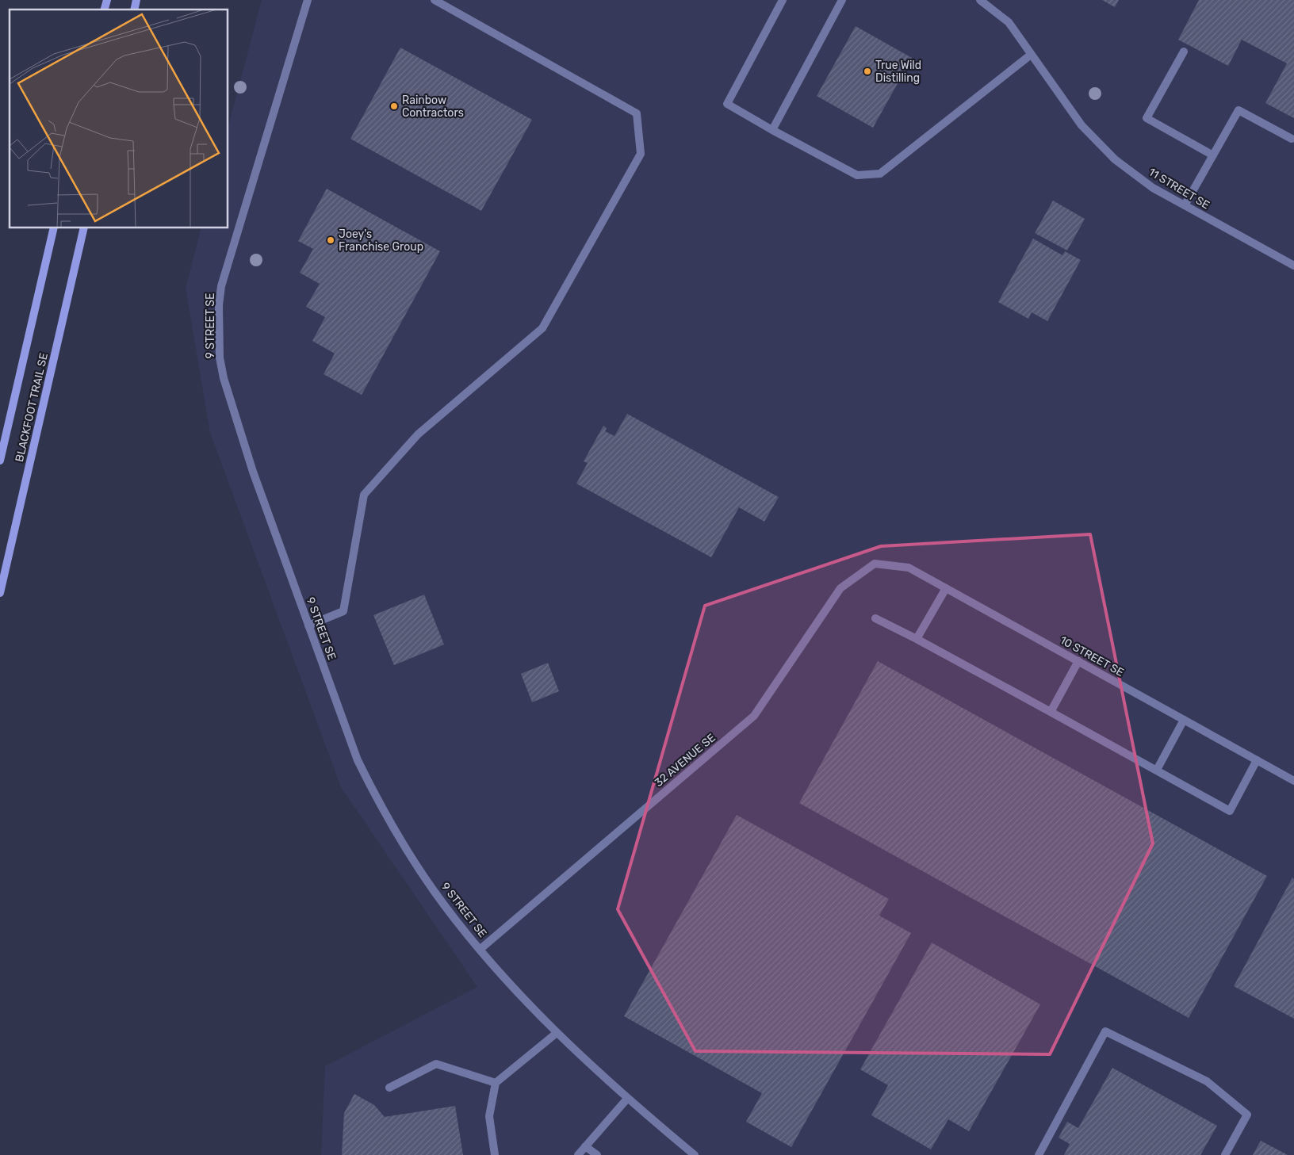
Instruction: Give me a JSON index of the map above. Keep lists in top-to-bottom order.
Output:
{
  "streets": {
    "main road": ["BLACKFOOT TRAIL SE"],
    "street": [
      "11 STREET SE",
      "9 STREET SE",
      "10 STREET SE",
      "32 AVENUE SE"
    ]
  },
  "crossings": [
    ["9 STREET SE", "32 AVENUE SE"],
    ["10 STREET SE", "32 AVENUE SE"]
  ],
  "places": ["True Wild Distilling", "Rainbow Contractors", "Joey's Franchise Group"]
}
